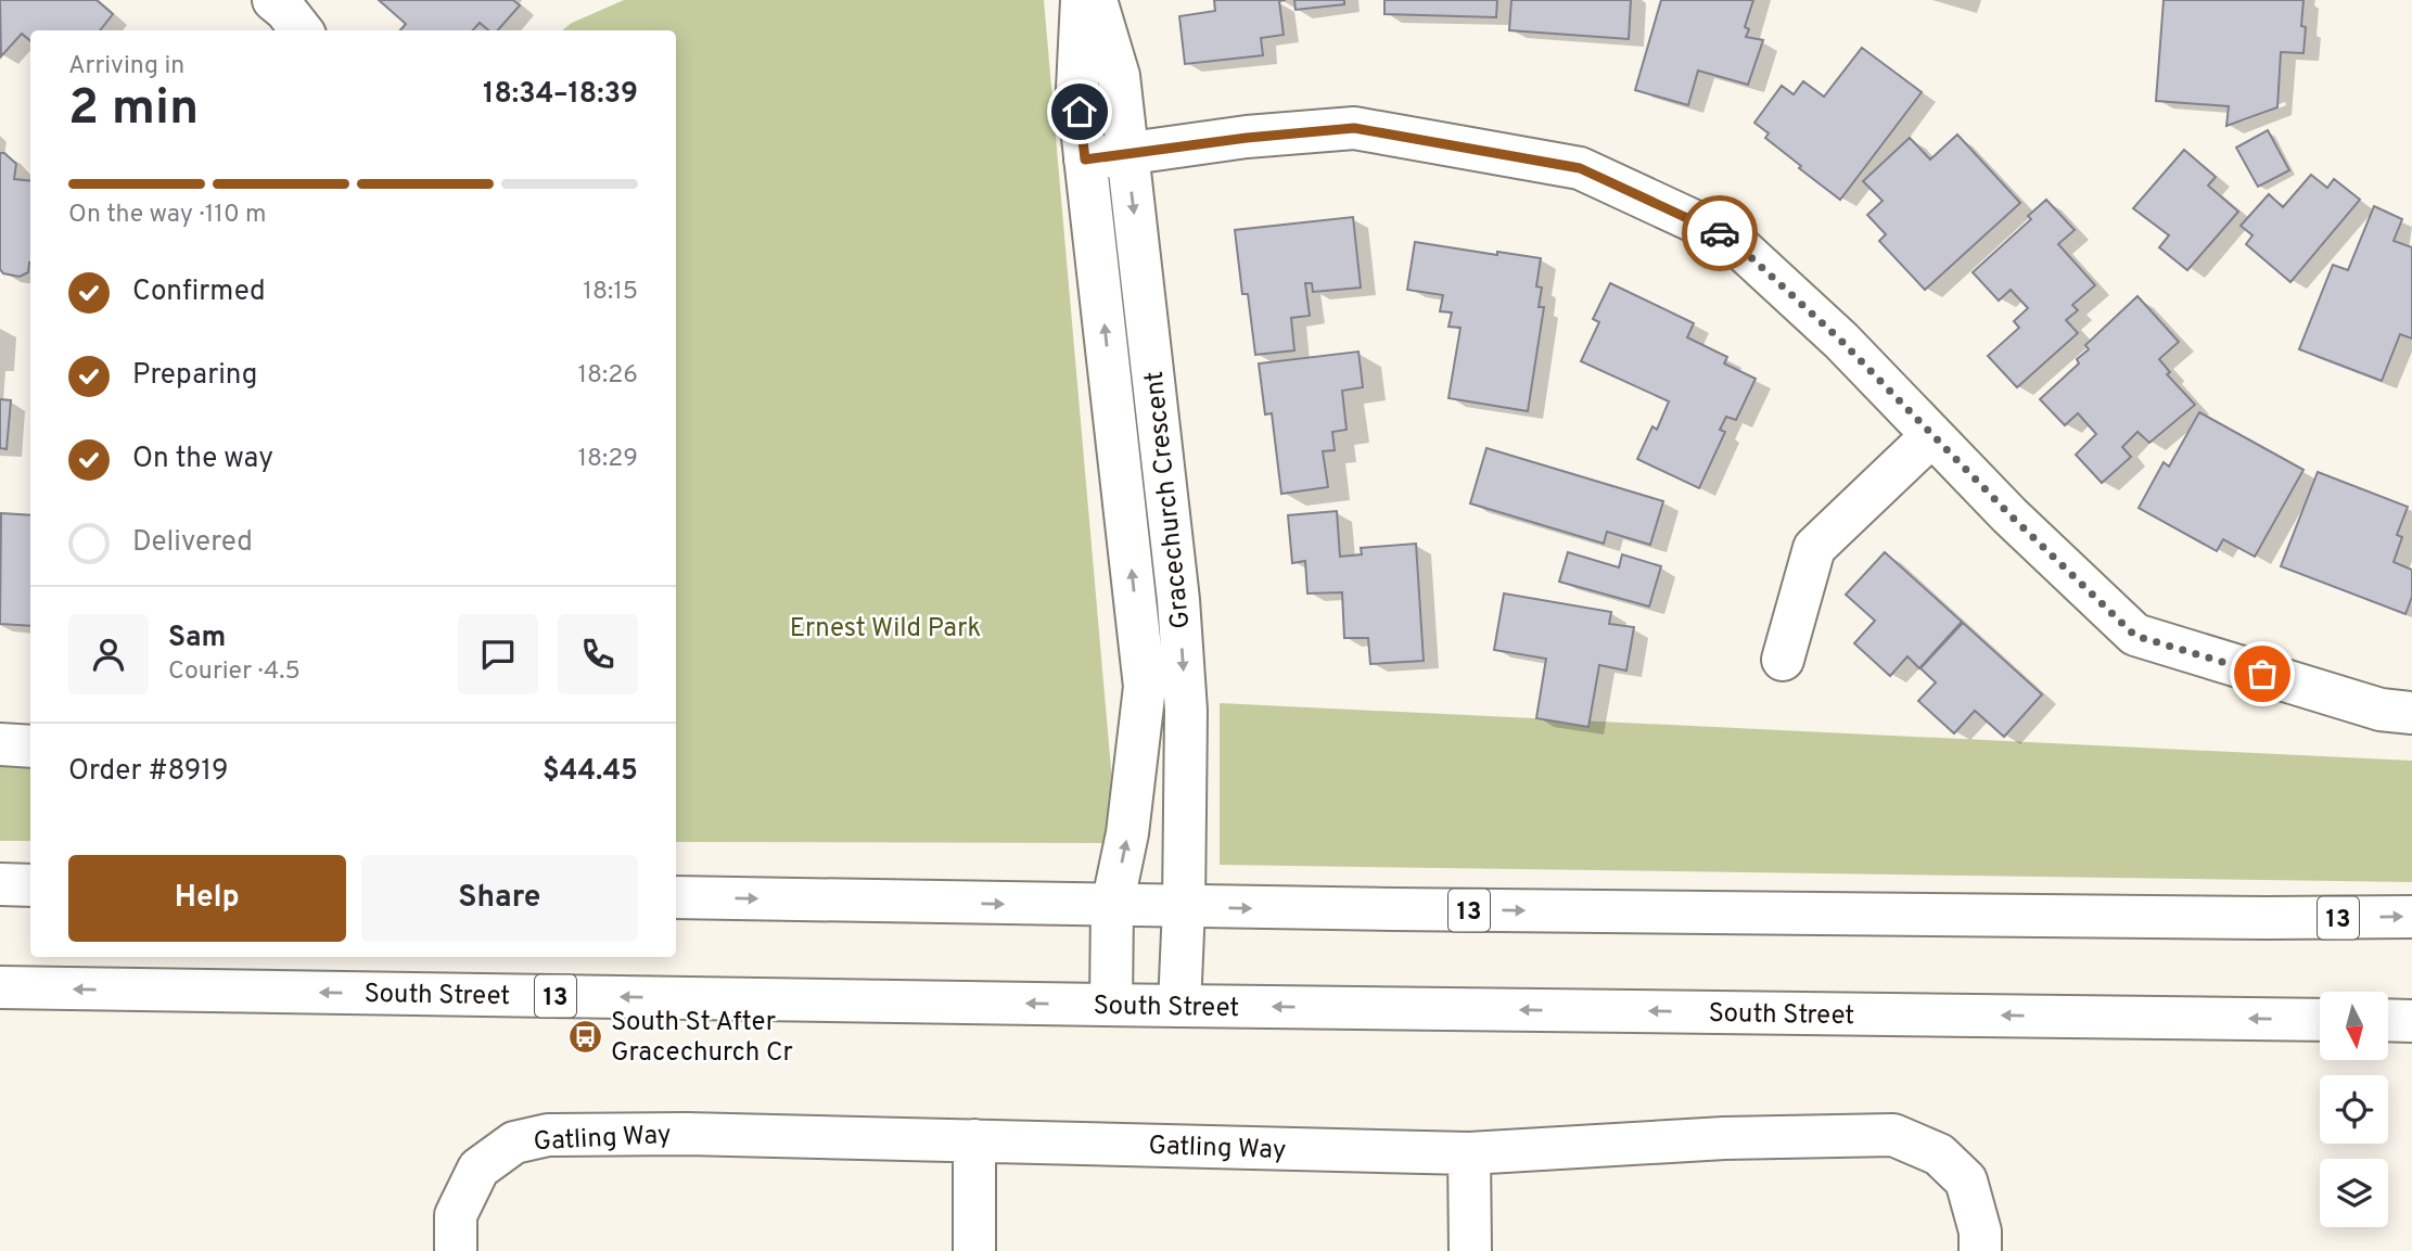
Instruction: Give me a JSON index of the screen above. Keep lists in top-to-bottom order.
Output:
{
  "streets": {
    "main road": [
      "Gracechurch Crescent",
      "13",
      "South Street",
      "Gatling Way"
    ]
  },
  "crossings": [
    ["Gracechurch Crescent", "13"],
    ["Gracechurch Crescent", "South Street"]
  ],
  "parks": ["Ernest Wild Park"],
  "places": {
    "bus stop": ["South St After Gracechurch Cr"]
  },
  "north": "bottom",
  "page": {
    "heading": ["2 min", "Arriving in", "18:34–18:39"],
    "panel": [
      "Sam",
      "Courier · 4.5",
      "Order #8919",
      "$44.45"
    ],
    "bar": "On the way · 110 m",
    "list": [
      ["Confirmed", "18:15"],
      ["Preparing", "18:26"],
      ["On the way", "18:29"],
      "Delivered"
    ],
    "buttons": ["Help", "Share"]
  }
}
